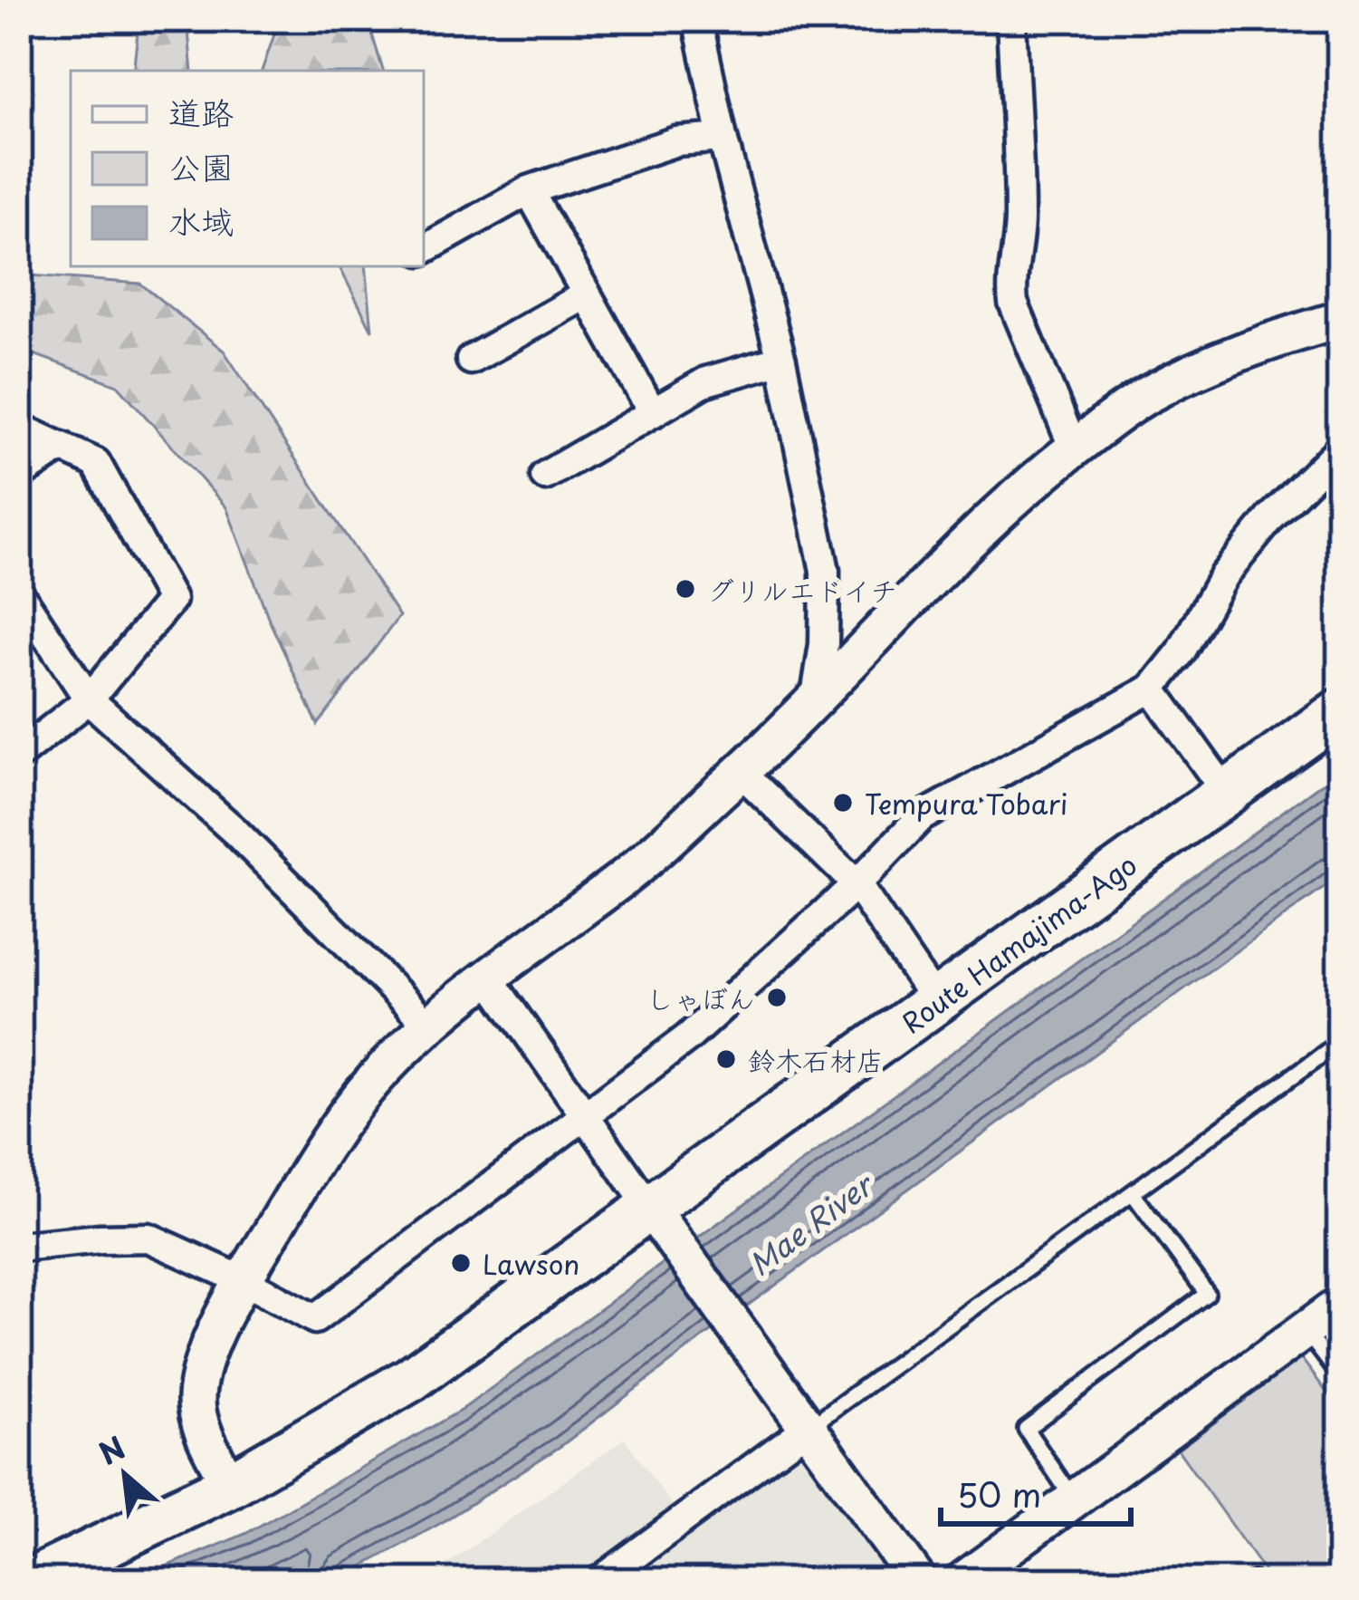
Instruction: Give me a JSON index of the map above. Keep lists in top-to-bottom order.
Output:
{
  "streets": {
    "main road": ["Route Hamajima-Ago"]
  },
  "water": ["Mae River"],
  "places": [
    "グリルエドイチ",
    "Tempura Tobari",
    "しゃぼん",
    "鈴木石材店",
    "Lawson"
  ],
  "legend": ["道路", "公園", "水域"],
  "scale_bar": "50 m",
  "north": "top left"
}
